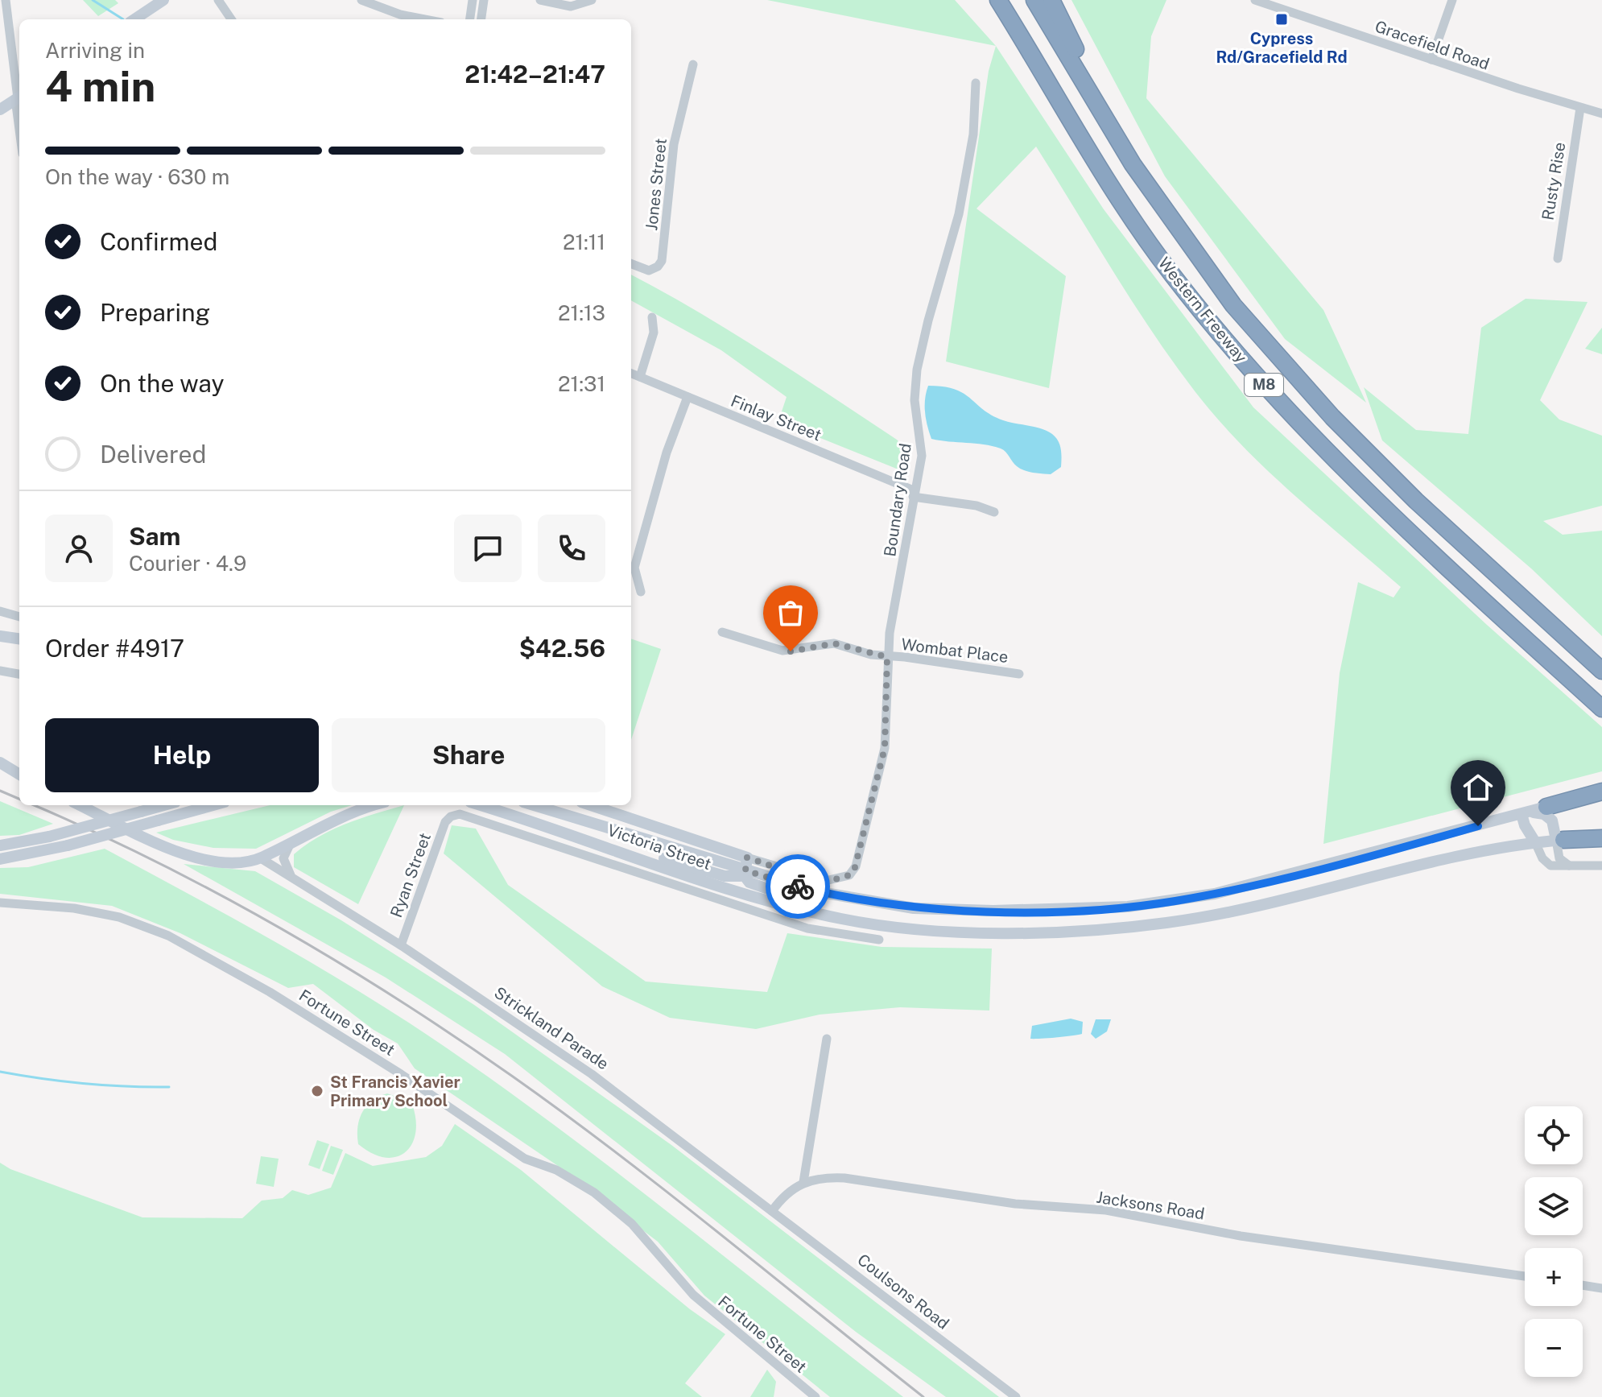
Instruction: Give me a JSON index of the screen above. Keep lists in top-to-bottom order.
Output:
{
  "streets": {
    "highway": ["Western Freeway", "M8"],
    "main road": ["Victoria Street", "Strickland Parade"],
    "street": [
      "Gracefield Road",
      "Rusty Rise",
      "Jones Street",
      "Finlay Street",
      "Boundary Road",
      "Wombat Place",
      "Ryan Street",
      "Fortune Street",
      "Jacksons Road",
      "Coulsons Road"
    ]
  },
  "crossings": [
    ["Gracefield Road", "Rusty Rise"],
    ["Finlay Street", "Boundary Road"],
    ["Boundary Road", "Wombat Place"],
    ["Ryan Street", "Strickland Parade"],
    ["Strickland Parade", "Coulsons Road"]
  ],
  "places": {
    "transit": ["Cypress Rd/Gracefield Rd"],
    "other": ["St Francis Xavier Primary School"]
  },
  "page": {
    "heading": ["4 min", "Arriving in", "21:42–21:47"],
    "panel": [
      "Sam",
      "Courier · 4.9",
      "Order #4917",
      "$42.56"
    ],
    "bar": "On the way · 630 m",
    "list": [
      ["Confirmed", "21:11"],
      ["Preparing", "21:13"],
      ["On the way", "21:31"],
      "Delivered"
    ],
    "buttons": ["Help", "Share"],
    "map_buttons": ["+", "−"]
  }
}
